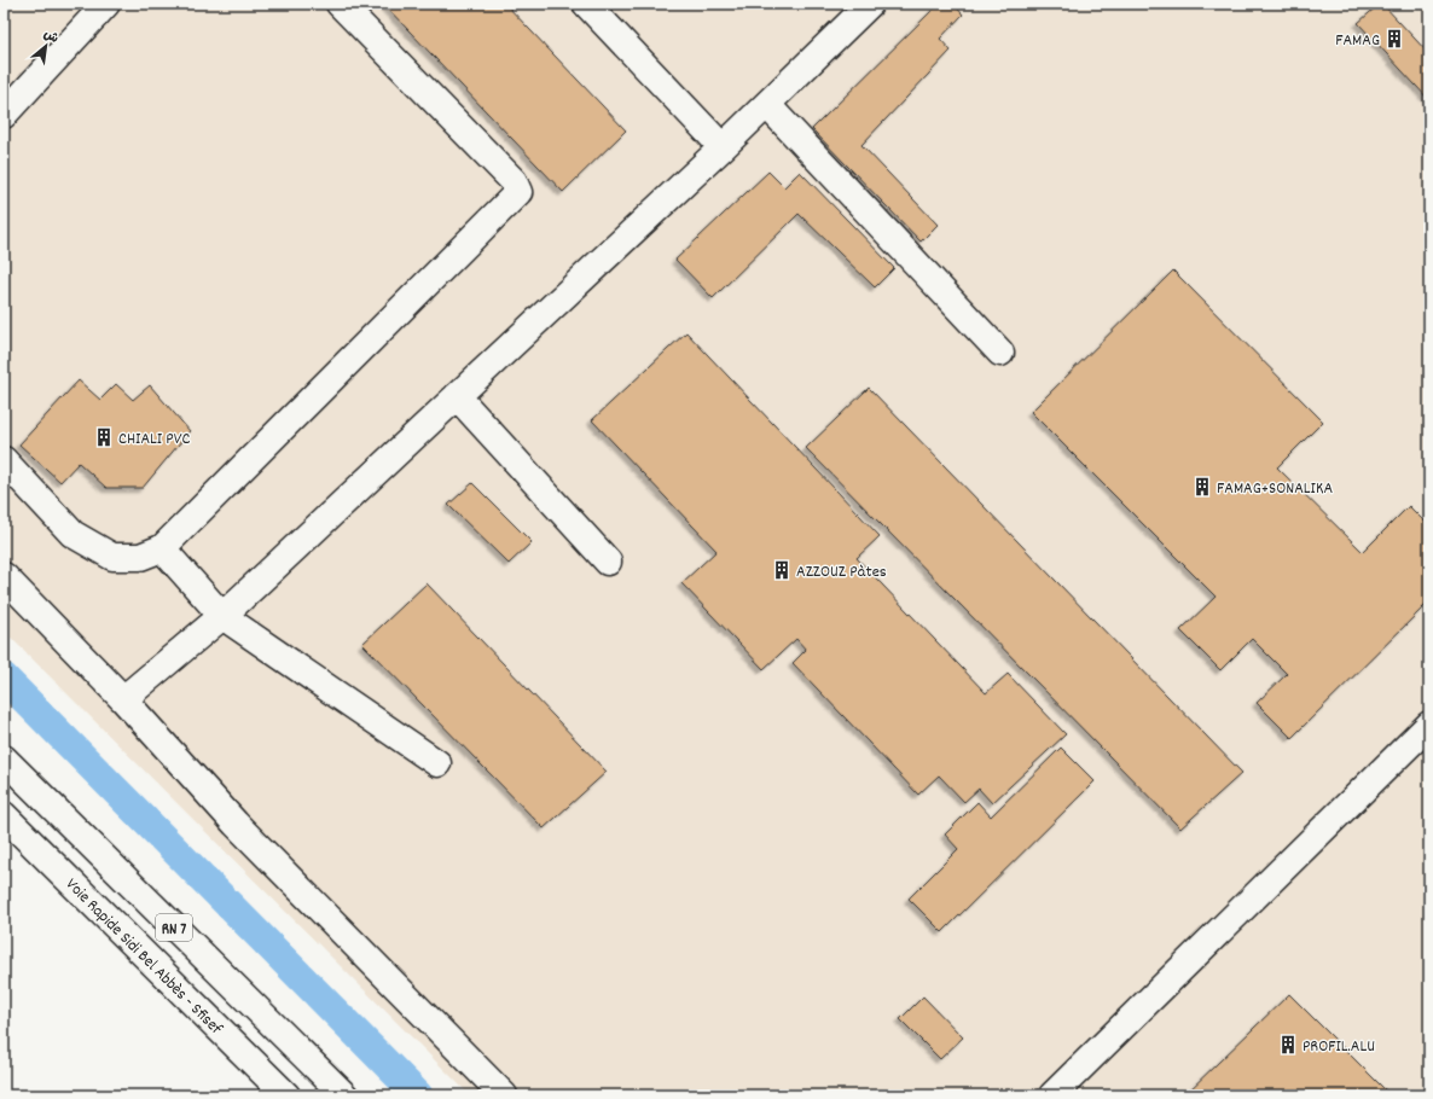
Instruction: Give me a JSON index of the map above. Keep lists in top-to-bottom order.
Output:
{
  "streets": {
    "main road": ["RN 7", "Voie Rapide Sidi Bel Abbès - Sfisef"]
  },
  "places": {
    "building": [
      "FAMAG",
      "CHIALI PVC",
      "FAMAG+SONALIKA",
      "AZZOUZ Pàtes",
      "PROFIL.ALU"
    ]
  },
  "north": "top right"
}
